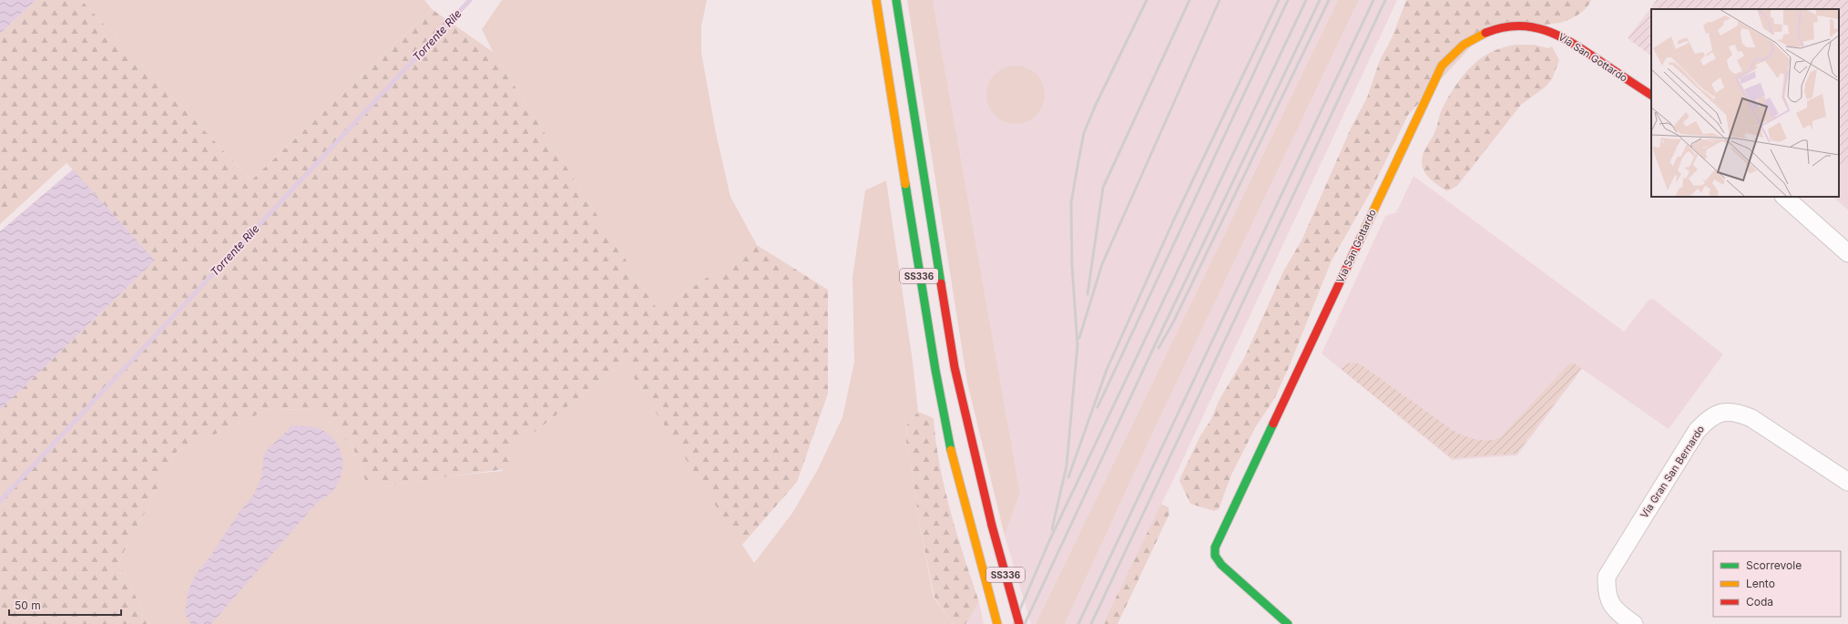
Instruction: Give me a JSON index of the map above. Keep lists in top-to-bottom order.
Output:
{
  "streets": {
    "main road": ["Via San Gottardo", "SS336"],
    "street": ["Via Gran San Bernardo"]
  },
  "water": ["Torrente Rile"],
  "legend": ["Scorrevole", "Lento", "Coda"],
  "scale_bar": "50 m"
}
